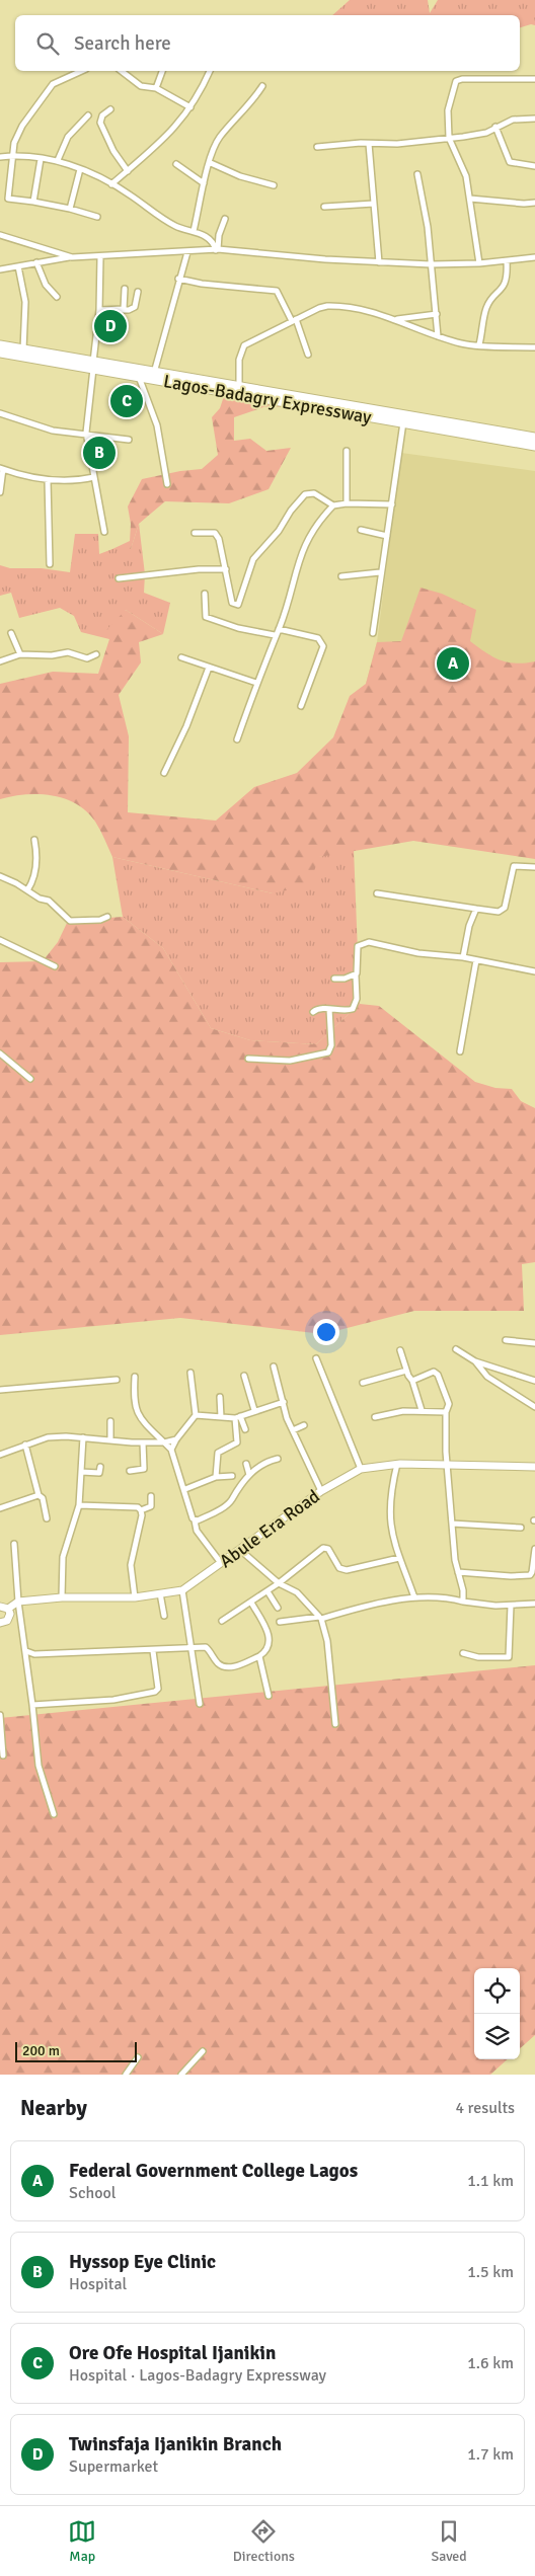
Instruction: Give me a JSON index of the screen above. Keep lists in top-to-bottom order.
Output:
{
  "streets": {
    "highway": ["Lagos-Badagry Expressway"],
    "street": ["Abule Era Road"]
  },
  "scale_bar": "200 m",
  "page": {
    "search": "Search here",
    "pins": [
      "D",
      "C",
      "B",
      "A"
    ],
    "scale": "200 m",
    "heading": ["Nearby", "4 results"],
    "list": [
      {
        "mark": "A",
        "name": "Federal Government College Lagos",
        "note": "School",
        "value": "1.1 km"
      },
      {
        "mark": "B",
        "name": "Hyssop Eye Clinic",
        "note": "Hospital",
        "value": "1.5 km"
      },
      {
        "mark": "C",
        "name": "Ore Ofe Hospital Ijanikin",
        "note": "Hospital · Lagos-Badagry Expressway",
        "value": "1.6 km"
      },
      {
        "mark": "D",
        "name": "Twinsfaja Ijanikin Branch",
        "note": "Supermarket",
        "value": "1.7 km"
      }
    ],
    "nav": ["Map", "Directions", "Saved"]
  }
}
